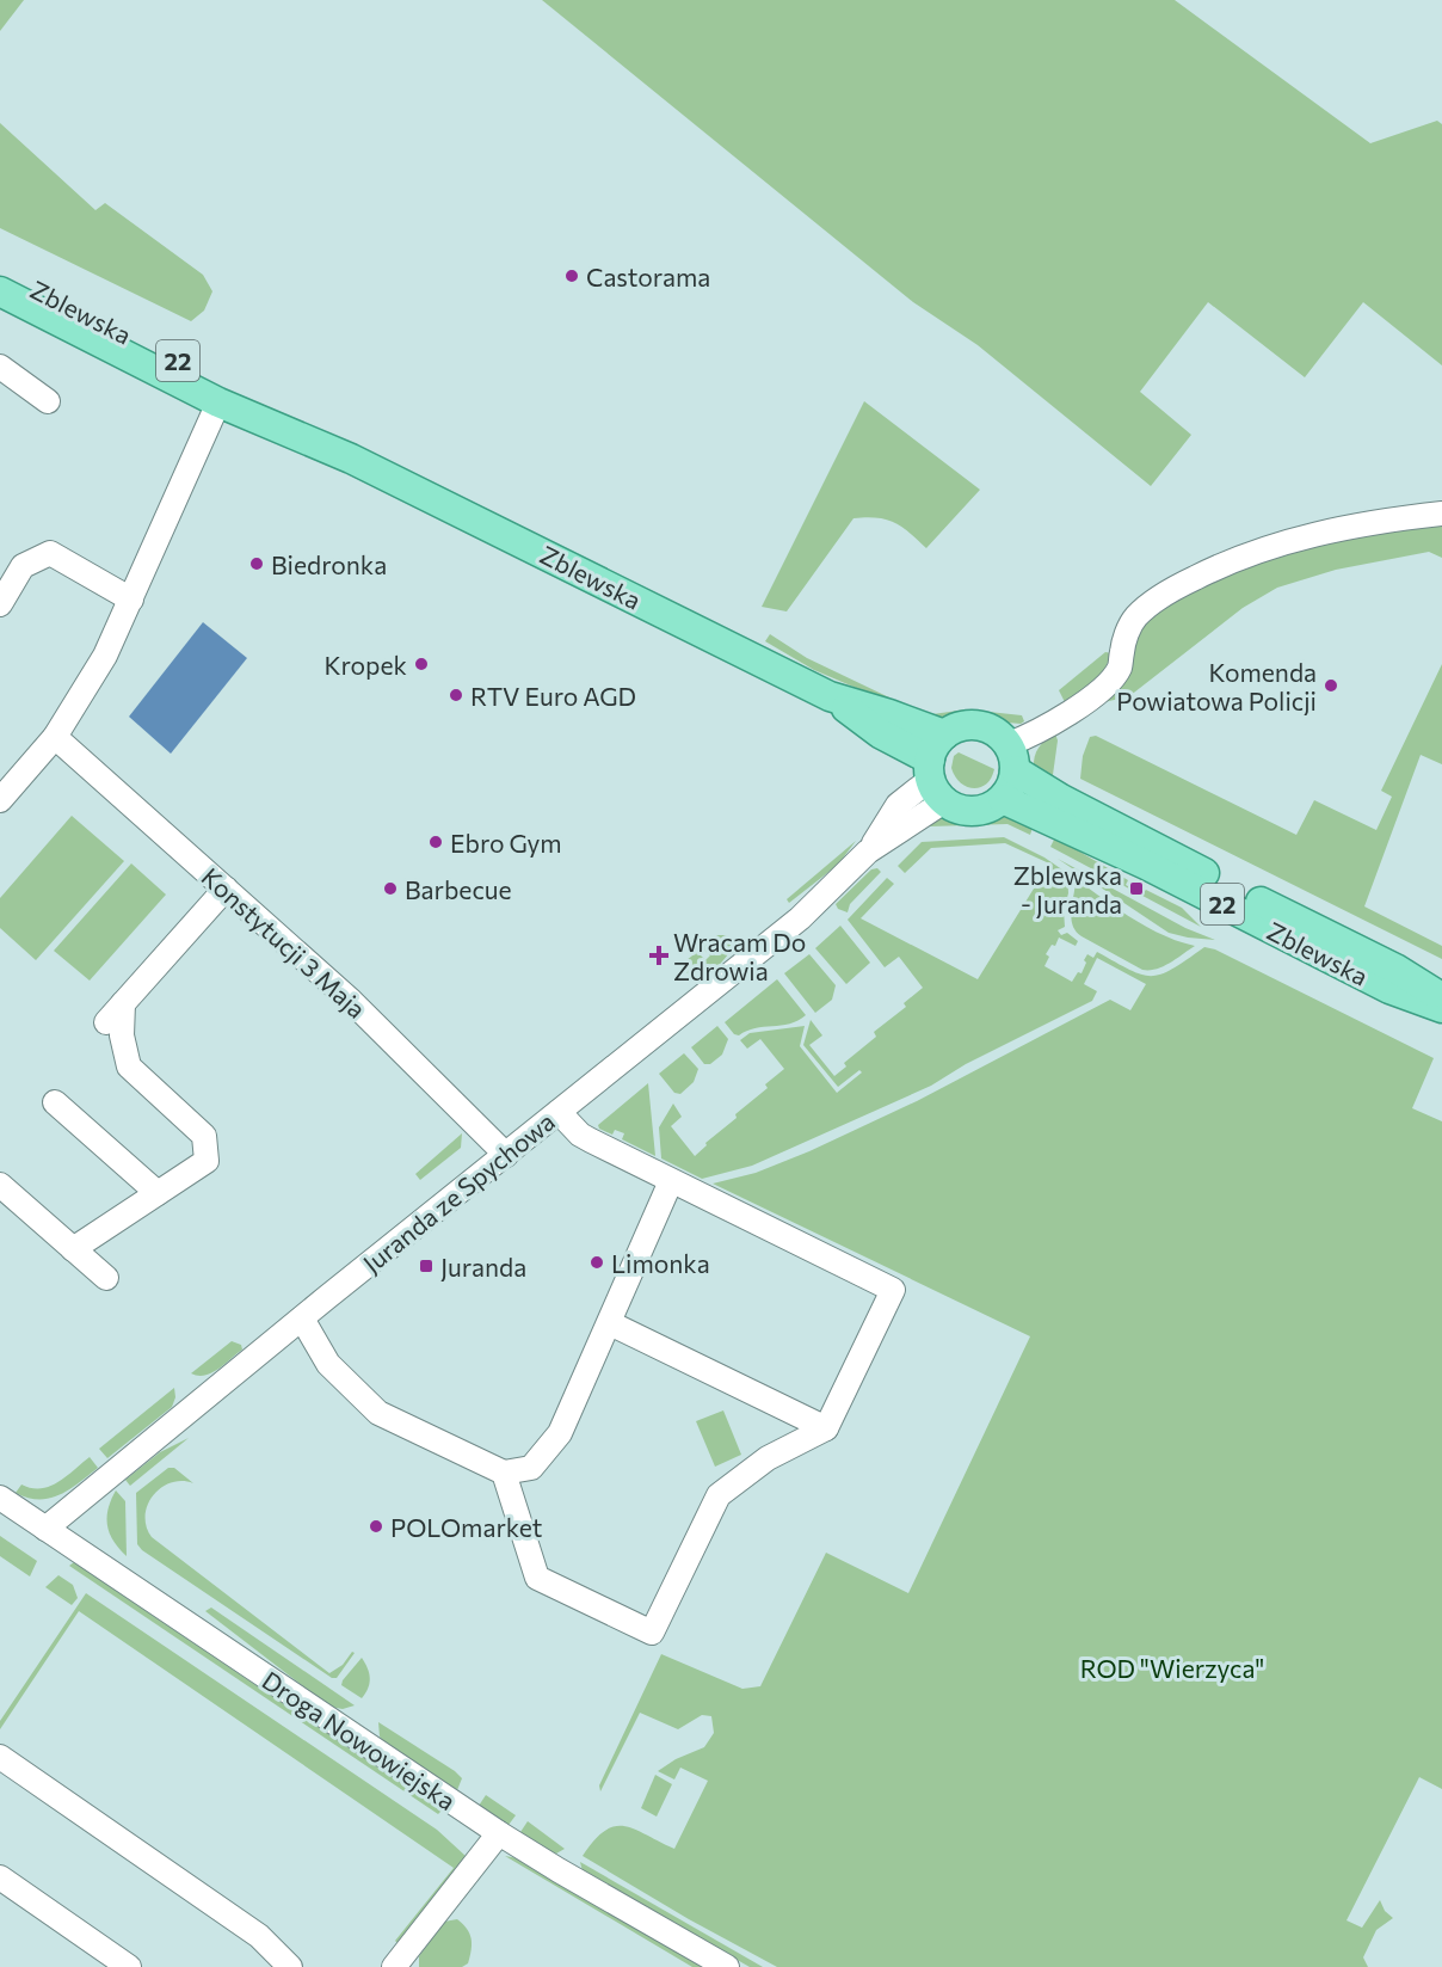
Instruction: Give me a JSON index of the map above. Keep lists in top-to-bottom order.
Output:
{
  "streets": {
    "main road": ["Zblewska", "22"],
    "street": ["Konstytucji 3 Maja", "Juranda ze Spychowa", "Droga Nowowiejska"]
  },
  "crossings": [
    ["Zblewska", "22"],
    ["Zblewska", "Juranda ze Spychowa"],
    ["22", "Juranda ze Spychowa"],
    ["Konstytucji 3 Maja", "Juranda ze Spychowa"],
    ["Juranda ze Spychowa", "Droga Nowowiejska"]
  ],
  "parks": ["ROD \"Wierzyca\""],
  "places": {
    "other": [
      "Castorama",
      "Biedronka",
      "Kropek",
      "Komenda Powiatowa Policji",
      "RTV Euro AGD",
      "Ebro Gym",
      "Barbecue",
      "Limonka",
      "POLOmarket"
    ],
    "transit": ["Zblewska - Juranda", "Juranda"],
    "health": ["Wracam Do Zdrowia"]
  }
}
